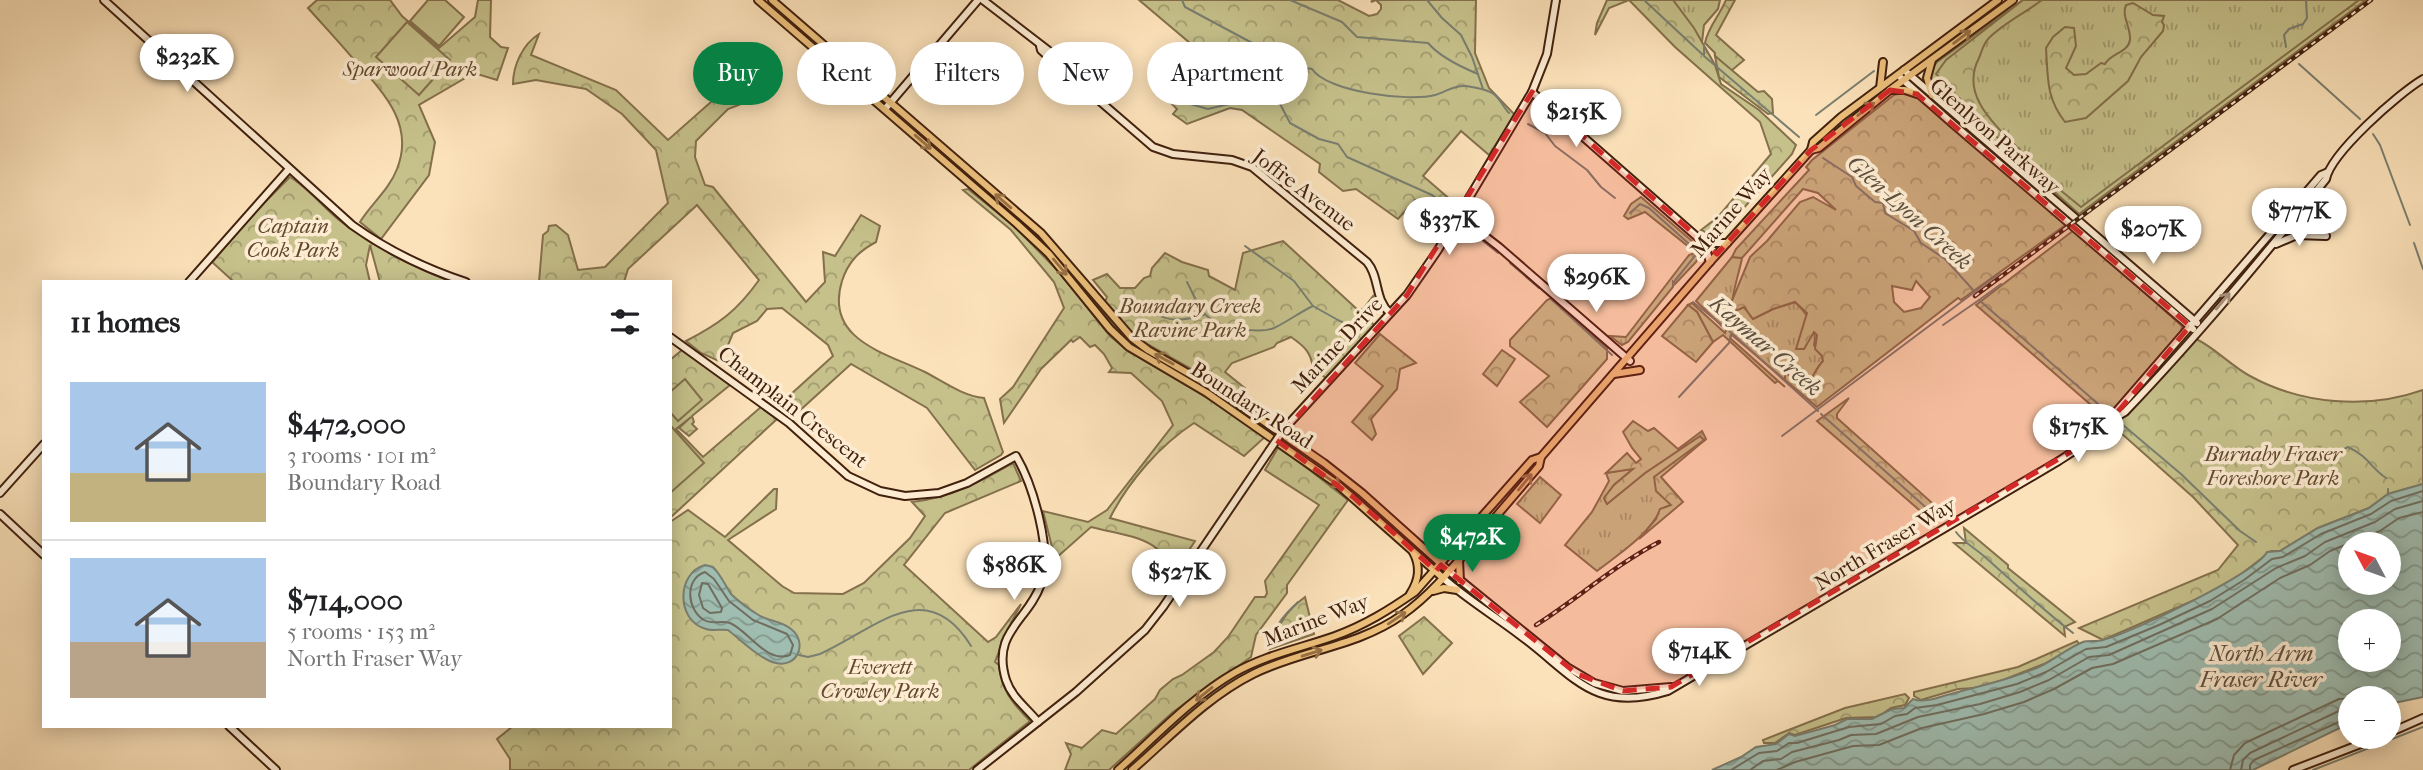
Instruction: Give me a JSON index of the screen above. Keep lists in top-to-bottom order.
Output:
{
  "streets": {
    "main road": ["Marine Way", "Boundary Road"],
    "street": [
      "Glenlyon Parkway",
      "Joffre Avenue",
      "Marine Drive",
      "Champlain Crescent",
      "North Fraser Way"
    ]
  },
  "crossings": [
    ["Glenlyon Parkway", "Marine Way"],
    ["Glenlyon Parkway", "North Fraser Way"],
    ["Joffre Avenue", "Marine Drive"],
    ["Marine Way", "Boundary Road"],
    ["Marine Drive", "Champlain Crescent"],
    ["Boundary Road", "North Fraser Way"]
  ],
  "water": ["Glen-Lyon Creek", "Kaymar Creek", "North Arm Fraser River"],
  "parks": [
    "Sparwood Park",
    "Captain Cook Park",
    "Boundary Creek Ravine Park",
    "Burnaby Fraser Foreshore Park",
    "Everett Crowley Park"
  ],
  "north": "top left",
  "page": {
    "price": [
      "$232K",
      "$215K",
      "$777K",
      "$337K",
      "$207K",
      "$296K",
      "$175K",
      "$472K",
      "$586K",
      "$527K",
      "$714K"
    ],
    "chip": [
      "Buy",
      "Rent",
      "Filters",
      "New",
      "Apartment"
    ],
    "heading": "11 homes",
    "list": [
      {
        "name": "$472,000",
        "note": "3 rooms · 101 m² · Boundary Road"
      },
      {
        "name": "$714,000",
        "note": "5 rooms · 153 m² · North Fraser Way"
      }
    ],
    "map_buttons": ["+", "−"]
  }
}
